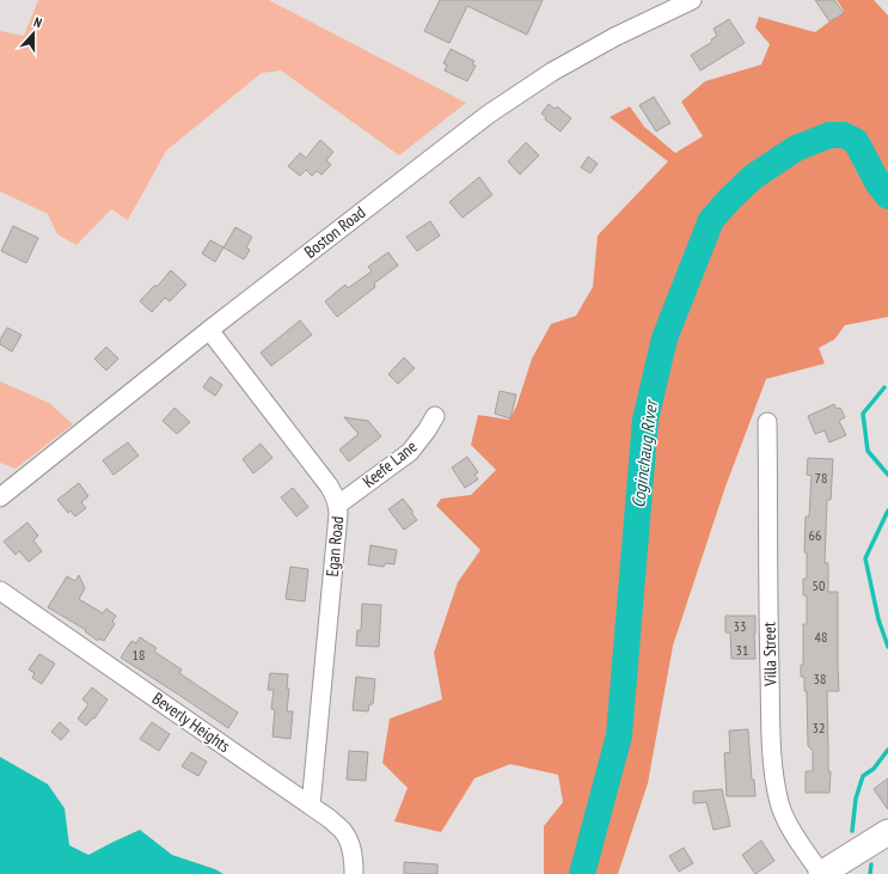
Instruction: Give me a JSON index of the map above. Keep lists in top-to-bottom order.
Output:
{
  "streets": {
    "street": [
      "Boston Road",
      "Keefe Lane",
      "Egan Road",
      "Villa Street",
      "Beverly Heights"
    ]
  },
  "crossings": [
    ["Boston Road", "Egan Road"],
    ["Keefe Lane", "Egan Road"],
    ["Egan Road", "Beverly Heights"]
  ],
  "water": ["Coginchaug River"],
  "house_numbers": [
    "78",
    "66",
    "50",
    "33",
    "48",
    "31",
    "18",
    "38",
    "32"
  ],
  "north": "top"
}
